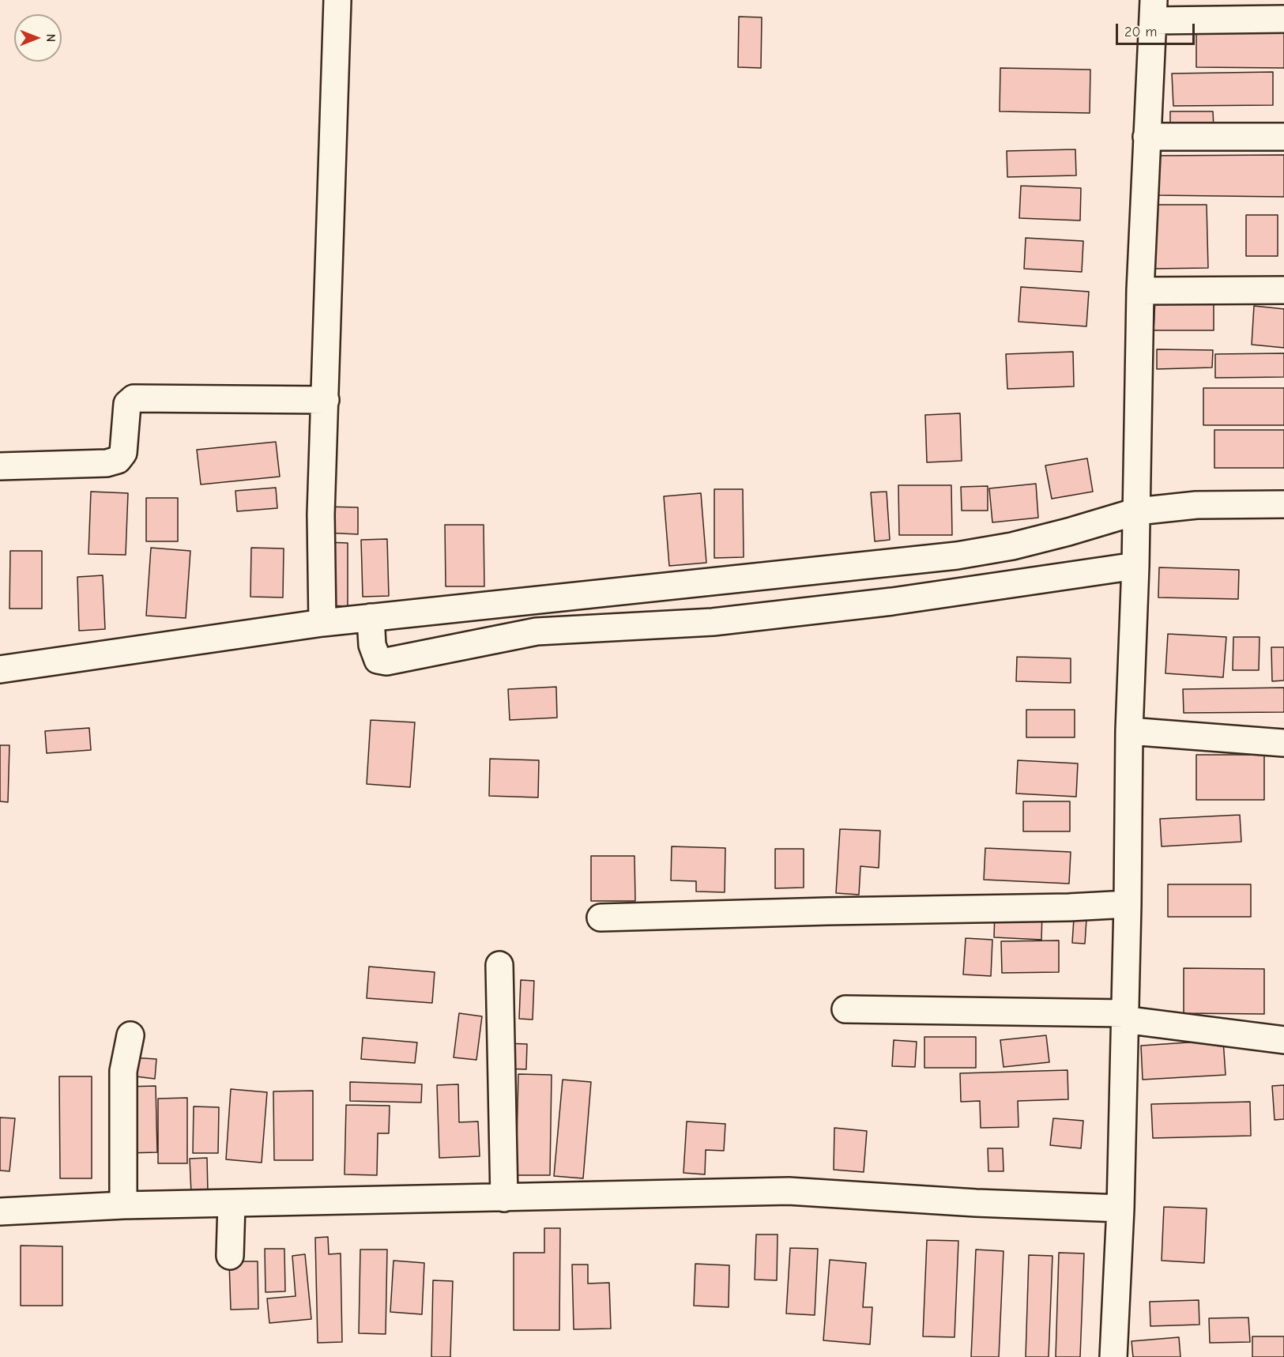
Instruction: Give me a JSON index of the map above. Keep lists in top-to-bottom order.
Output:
{
  "scale_bar": "20 m",
  "north": "right"
}
